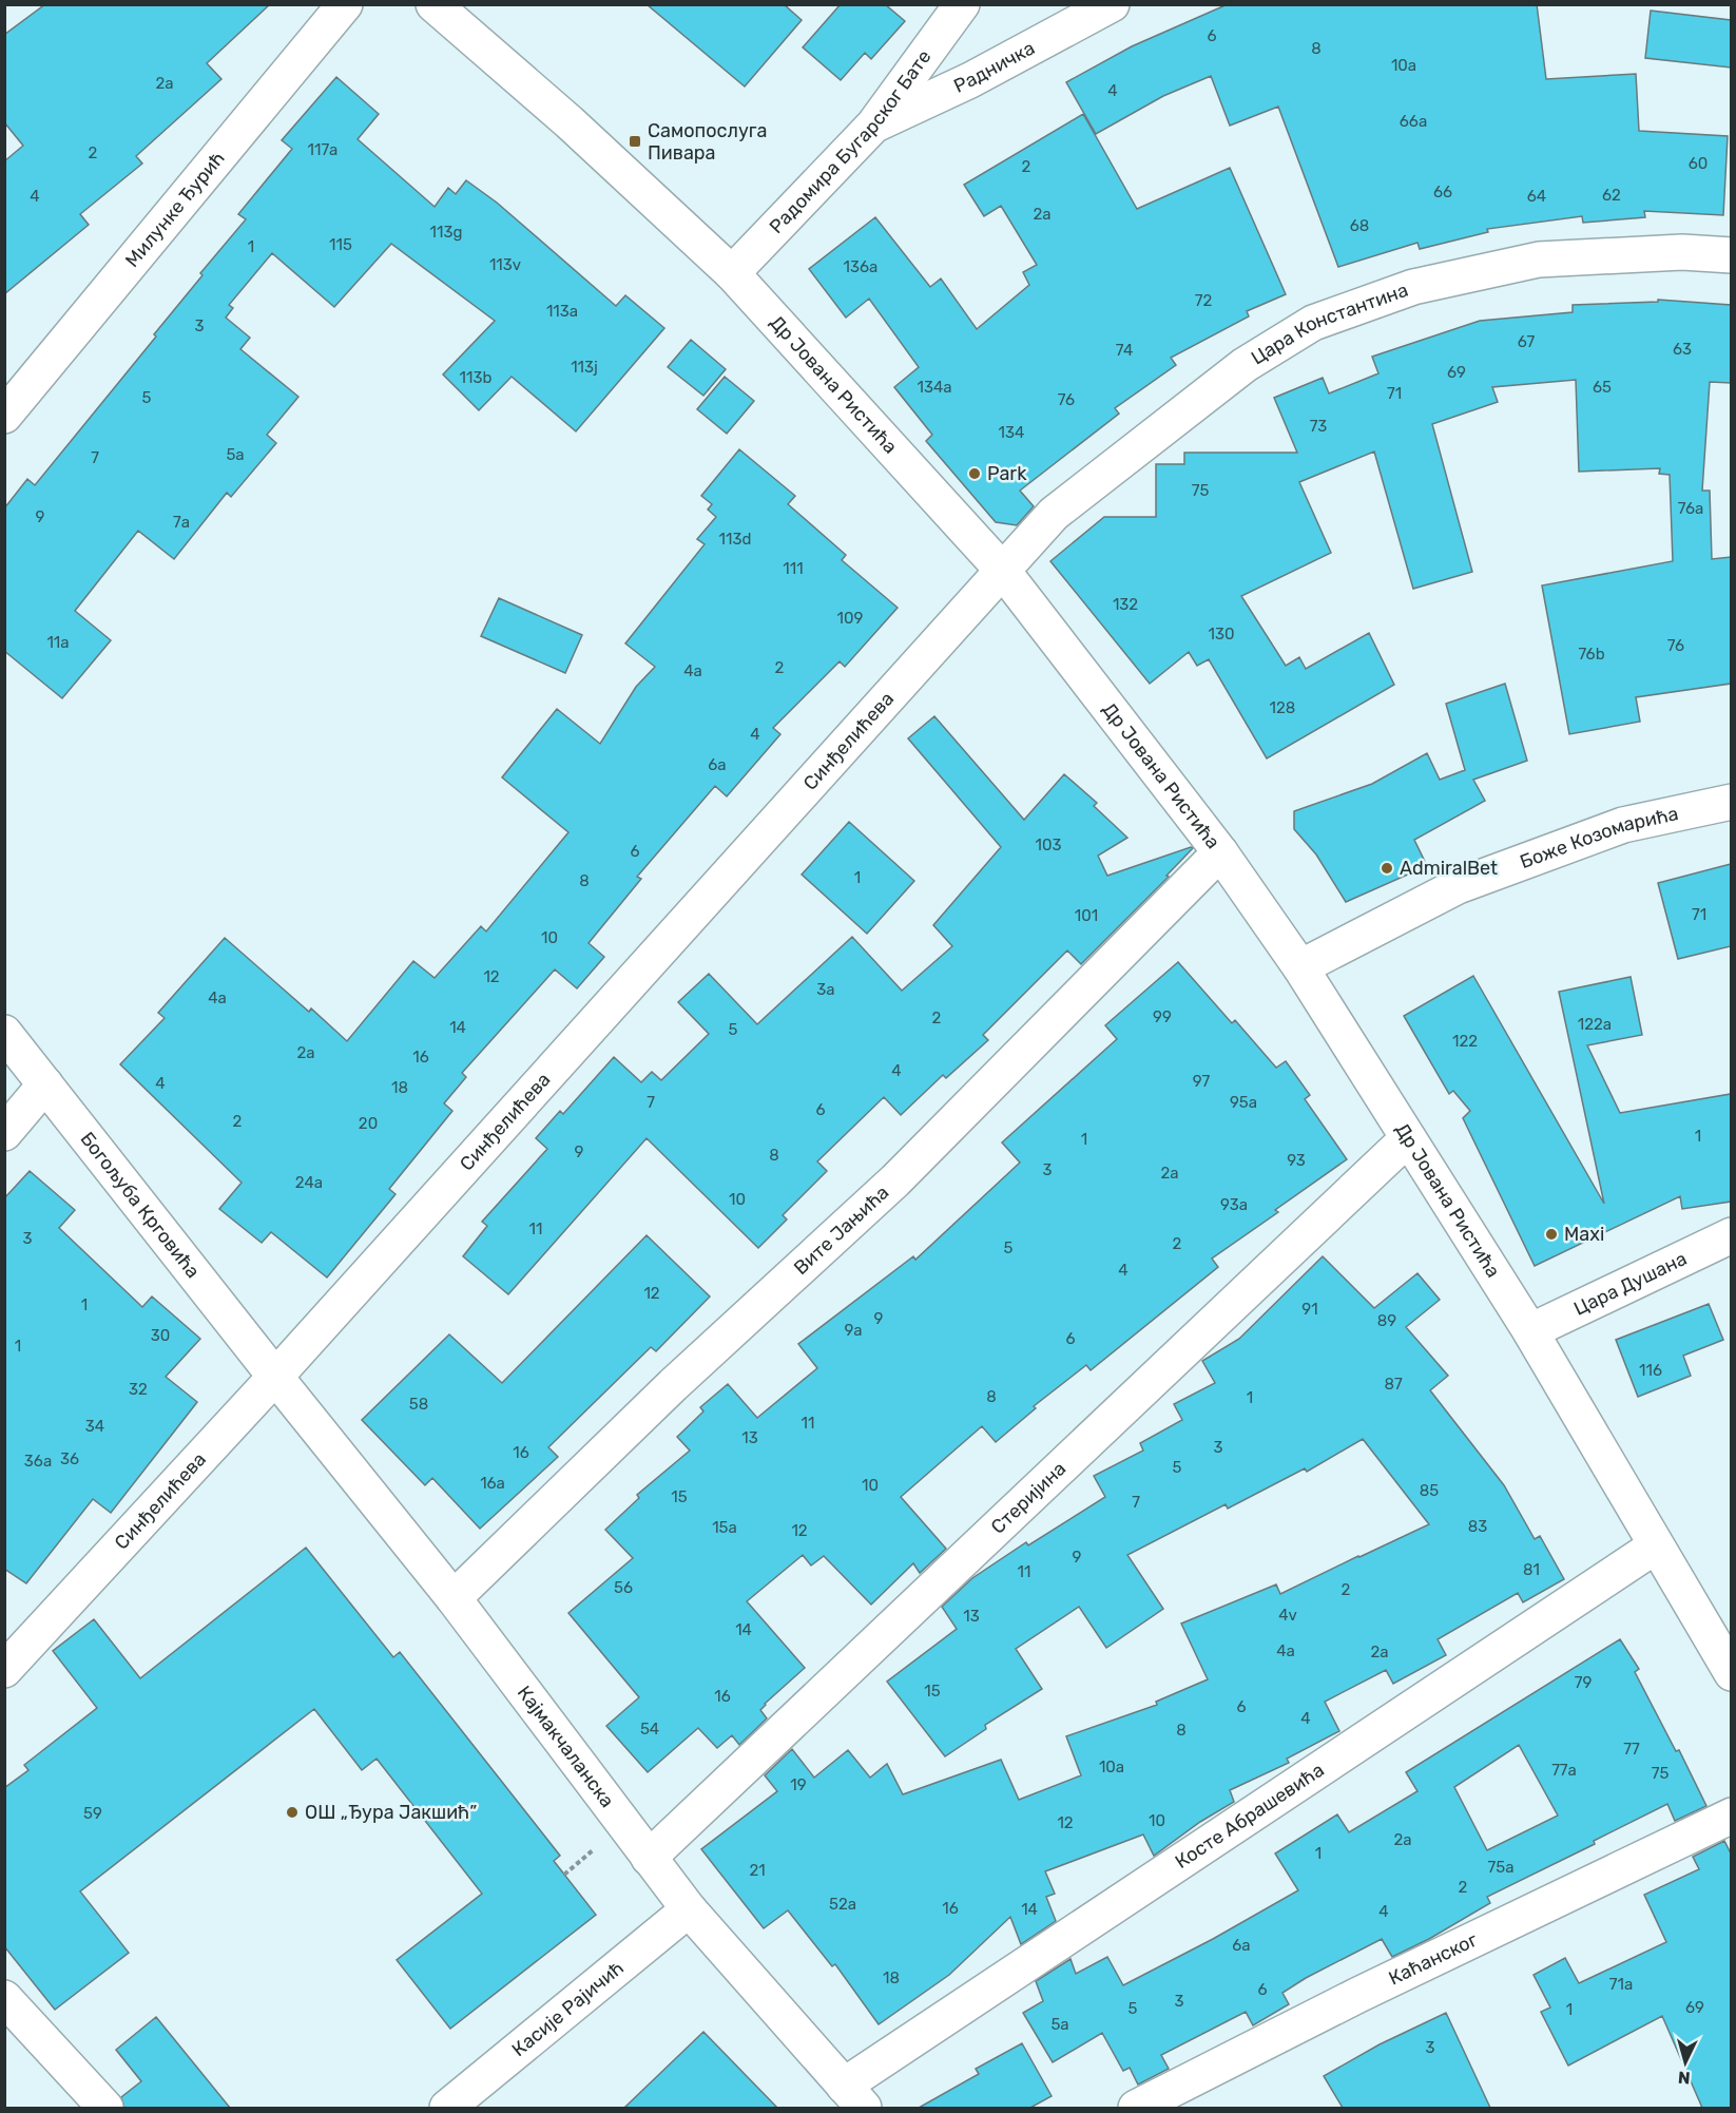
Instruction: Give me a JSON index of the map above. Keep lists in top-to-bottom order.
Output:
{
  "streets": {
    "street": [
      "Радничка",
      "Радомира Бугарског Бате",
      "Милунке Ђурић",
      "Цара Константина",
      "Др Јована Ристића",
      "Синђелићева",
      "Боже Козомарића",
      "Богољуба Крговића",
      "Вите Јањића",
      "Цара Душана",
      "Стеријина",
      "Кајмакчаланска",
      "Косте Абрашевића",
      "Каћанског",
      "Касије Рајичић"
    ]
  },
  "crossings": [
    ["Радничка", "Радомира Бугарског Бате"],
    ["Радомира Бугарског Бате", "Др Јована Ристића"],
    ["Цара Константина", "Др Јована Ристића"],
    ["Цара Константина", "Синђелићева"],
    ["Др Јована Ристића", "Синђелићева"],
    ["Др Јована Ристића", "Боже Козомарића"],
    ["Др Јована Ристића", "Вите Јањића"],
    ["Др Јована Ристића", "Цара Душана"],
    ["Др Јована Ристића", "Стеријина"],
    ["Др Јована Ристића", "Косте Абрашевића"],
    ["Синђелићева", "Богољуба Крговића"],
    ["Синђелићева", "Кајмакчаланска"],
    ["Богољуба Крговића", "Кајмакчаланска"],
    ["Вите Јањића", "Кајмакчаланска"],
    ["Стеријина", "Кајмакчаланска"],
    ["Кајмакчаланска", "Косте Абрашевића"],
    ["Кајмакчаланска", "Касије Рајичић"]
  ],
  "places": {
    "transit": ["Самопослуга Пивара"],
    "other": [
      "Park",
      "AdmiralBet",
      "Maxi",
      "ОШ „Ђура Јакшић”"
    ]
  },
  "house_numbers": [
    "6",
    "8",
    "10a",
    "2a",
    "4",
    "66a",
    "117a",
    "2",
    "60",
    "2",
    "66",
    "62",
    "4",
    "64",
    "2a",
    "68",
    "113g",
    "115",
    "1",
    "113v",
    "136a",
    "72",
    "113a",
    "3",
    "67",
    "63",
    "74",
    "113j",
    "69",
    "113b",
    "134a",
    "65",
    "71",
    "5",
    "76",
    "73",
    "134",
    "5a",
    "7",
    "75",
    "76a",
    "9",
    "7a",
    "113d",
    "111",
    "132",
    "109",
    "130",
    "11a",
    "76",
    "76b",
    "2",
    "4a",
    "128",
    "4",
    "6a",
    "103",
    "6",
    "1",
    "8",
    "71",
    "101",
    "10",
    "12",
    "3a",
    "4a",
    "99",
    "2",
    "122a",
    "14",
    "5",
    "122",
    "2a",
    "16",
    "4",
    "97",
    "4",
    "18",
    "7",
    "95a",
    "6",
    "2",
    "20",
    "1",
    "1",
    "9",
    "8",
    "93",
    "3",
    "2a",
    "24a",
    "10",
    "93a",
    "11",
    "3",
    "2",
    "5",
    "4",
    "12",
    "1",
    "91",
    "9",
    "89",
    "9a",
    "30",
    "6",
    "1",
    "116",
    "87",
    "32",
    "8",
    "1",
    "58",
    "11",
    "34",
    "13",
    "3",
    "16",
    "36",
    "36a",
    "5",
    "16a",
    "10",
    "85",
    "15",
    "7",
    "83",
    "15a",
    "12",
    "9",
    "81",
    "11",
    "56",
    "2",
    "4v",
    "13",
    "14",
    "4a",
    "2a",
    "79",
    "15",
    "16",
    "6",
    "4",
    "54",
    "8",
    "77",
    "10a",
    "77a",
    "75",
    "19",
    "59",
    "10",
    "12",
    "2a",
    "1",
    "75a",
    "21",
    "2",
    "52a",
    "16",
    "14",
    "4",
    "6a",
    "18",
    "71a",
    "6",
    "3",
    "69",
    "5",
    "1",
    "5a",
    "3"
  ],
  "north": "bottom"
}
